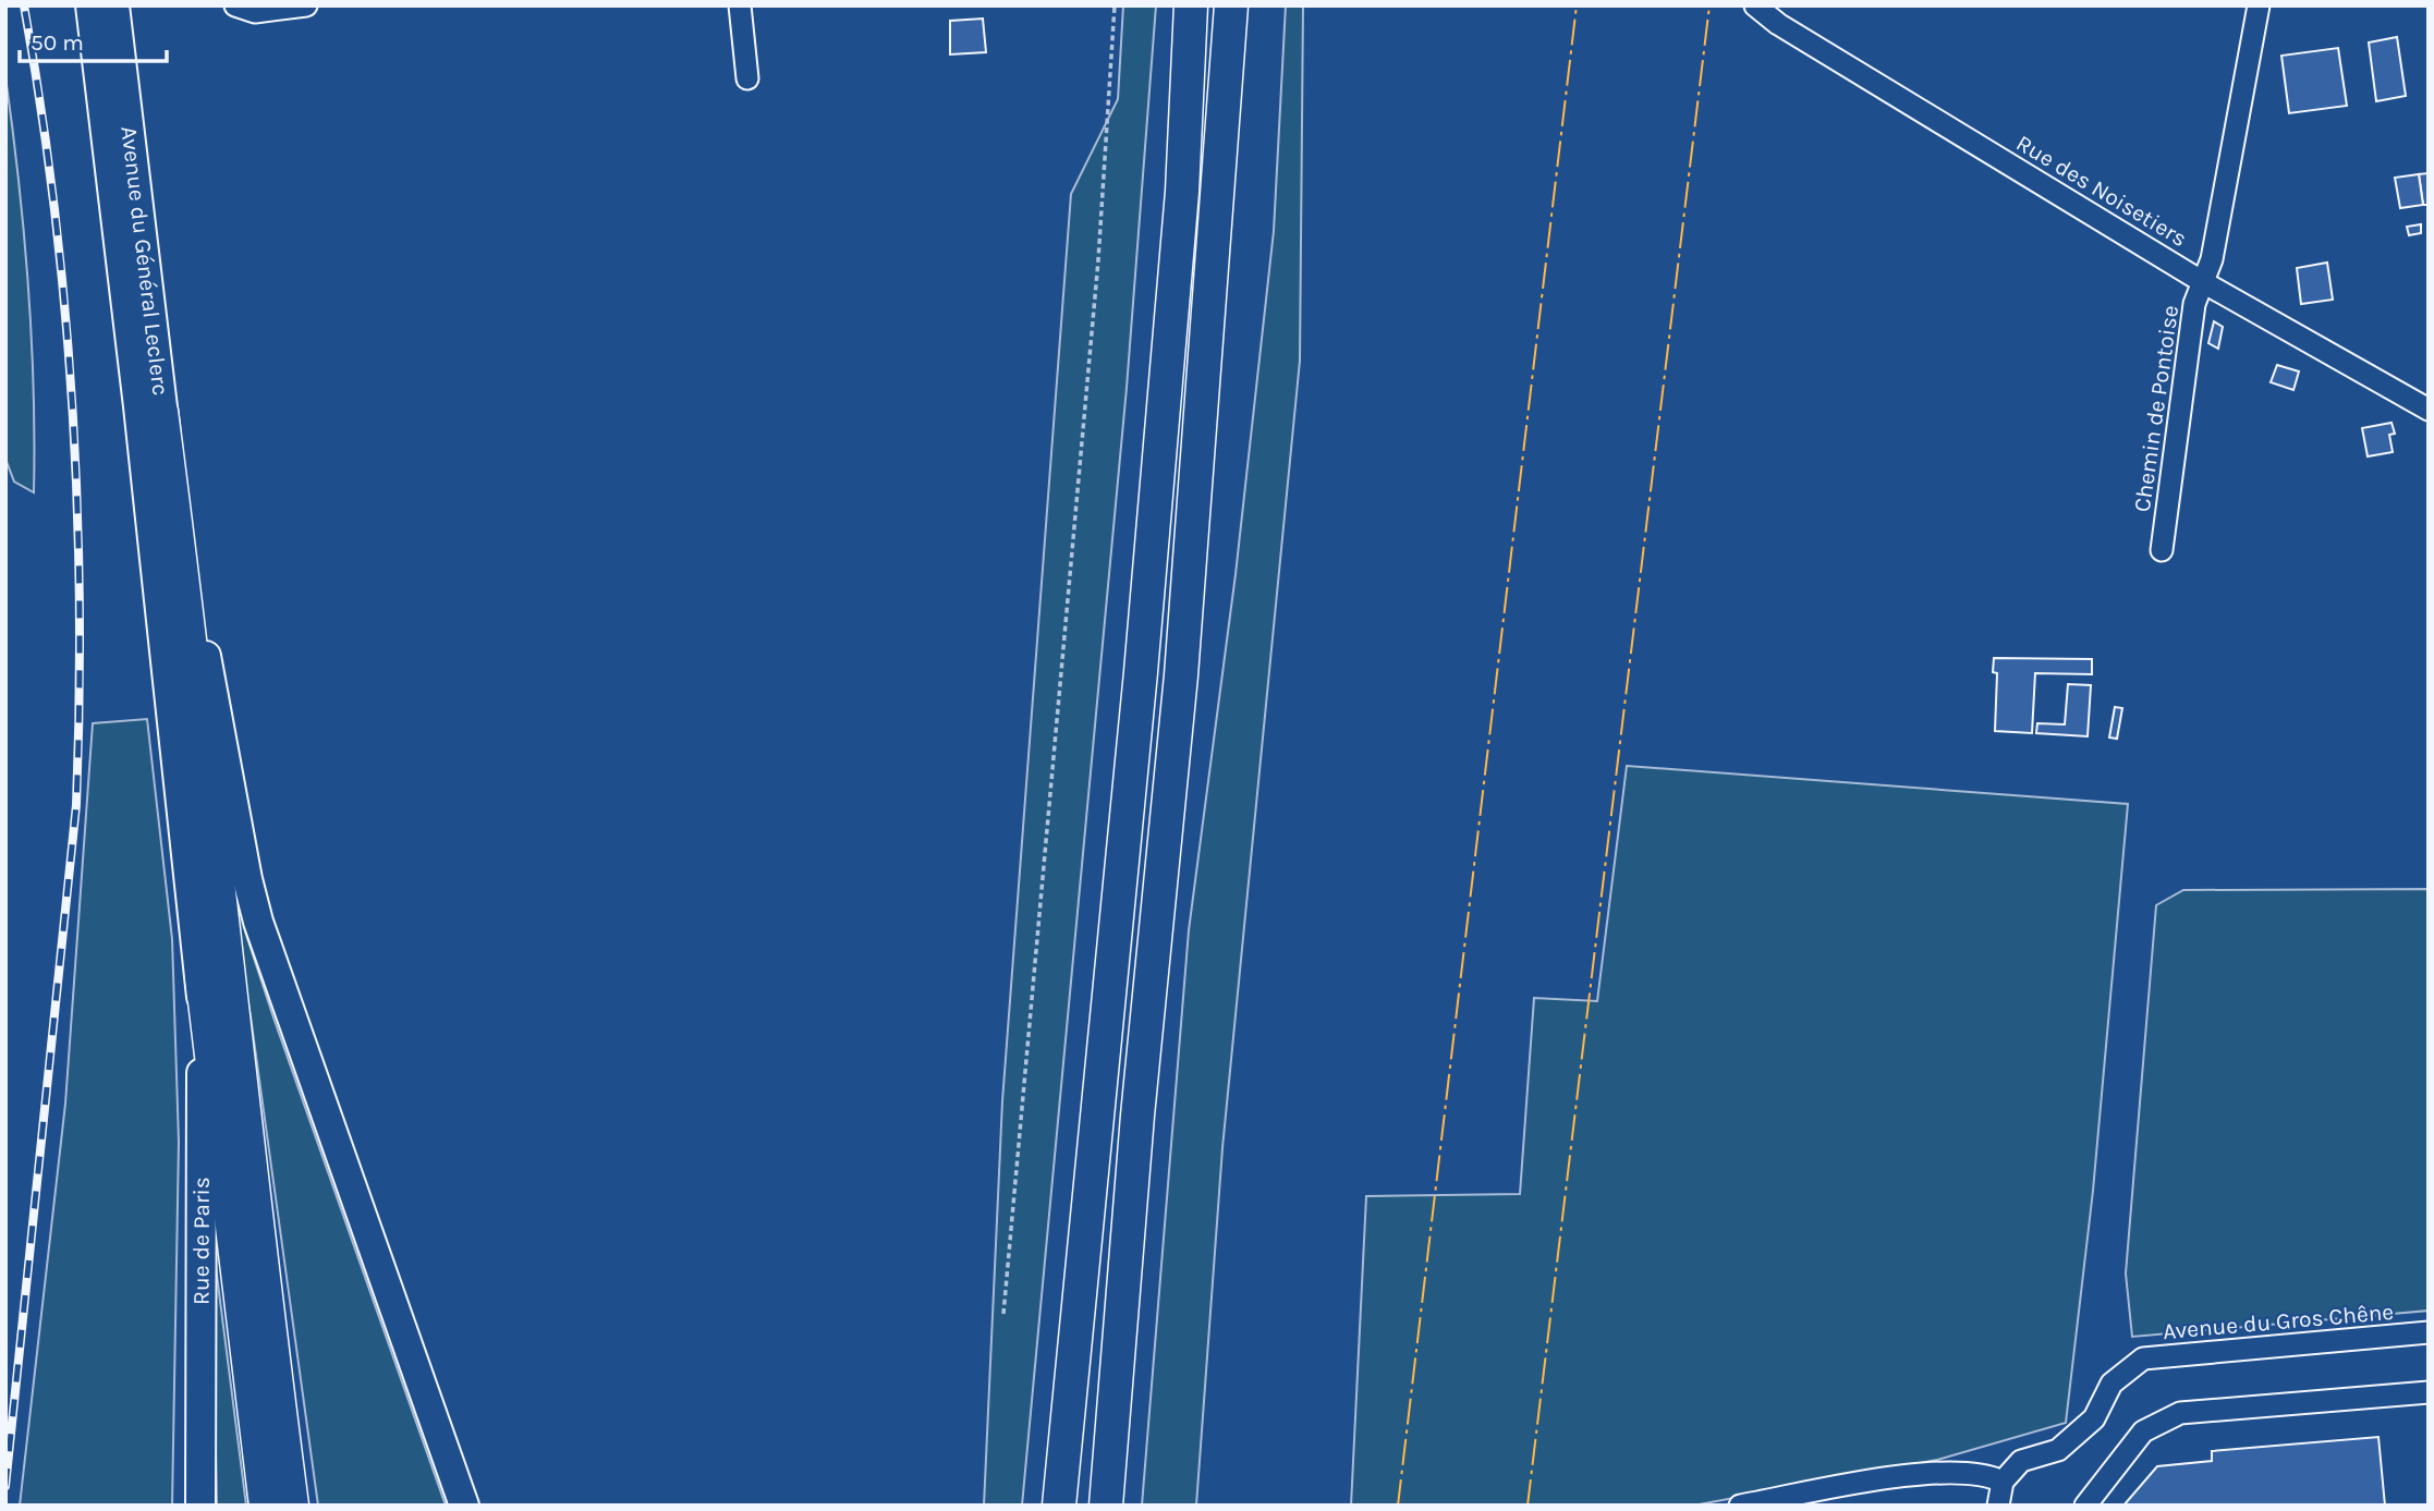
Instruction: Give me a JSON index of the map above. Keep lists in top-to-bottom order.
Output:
{
  "streets": {
    "main road": ["Avenue du Général Leclerc", "Rue de Paris"],
    "street": ["Rue des Noisetiers", "Chemin de Pontoise", "Avenue du Gros Chêne"]
  },
  "crossings": [
    ["Rue des Noisetiers", "Chemin de Pontoise"],
    ["Avenue du Général Leclerc", "Rue de Paris"]
  ],
  "scale_bar": "50 m"
}
